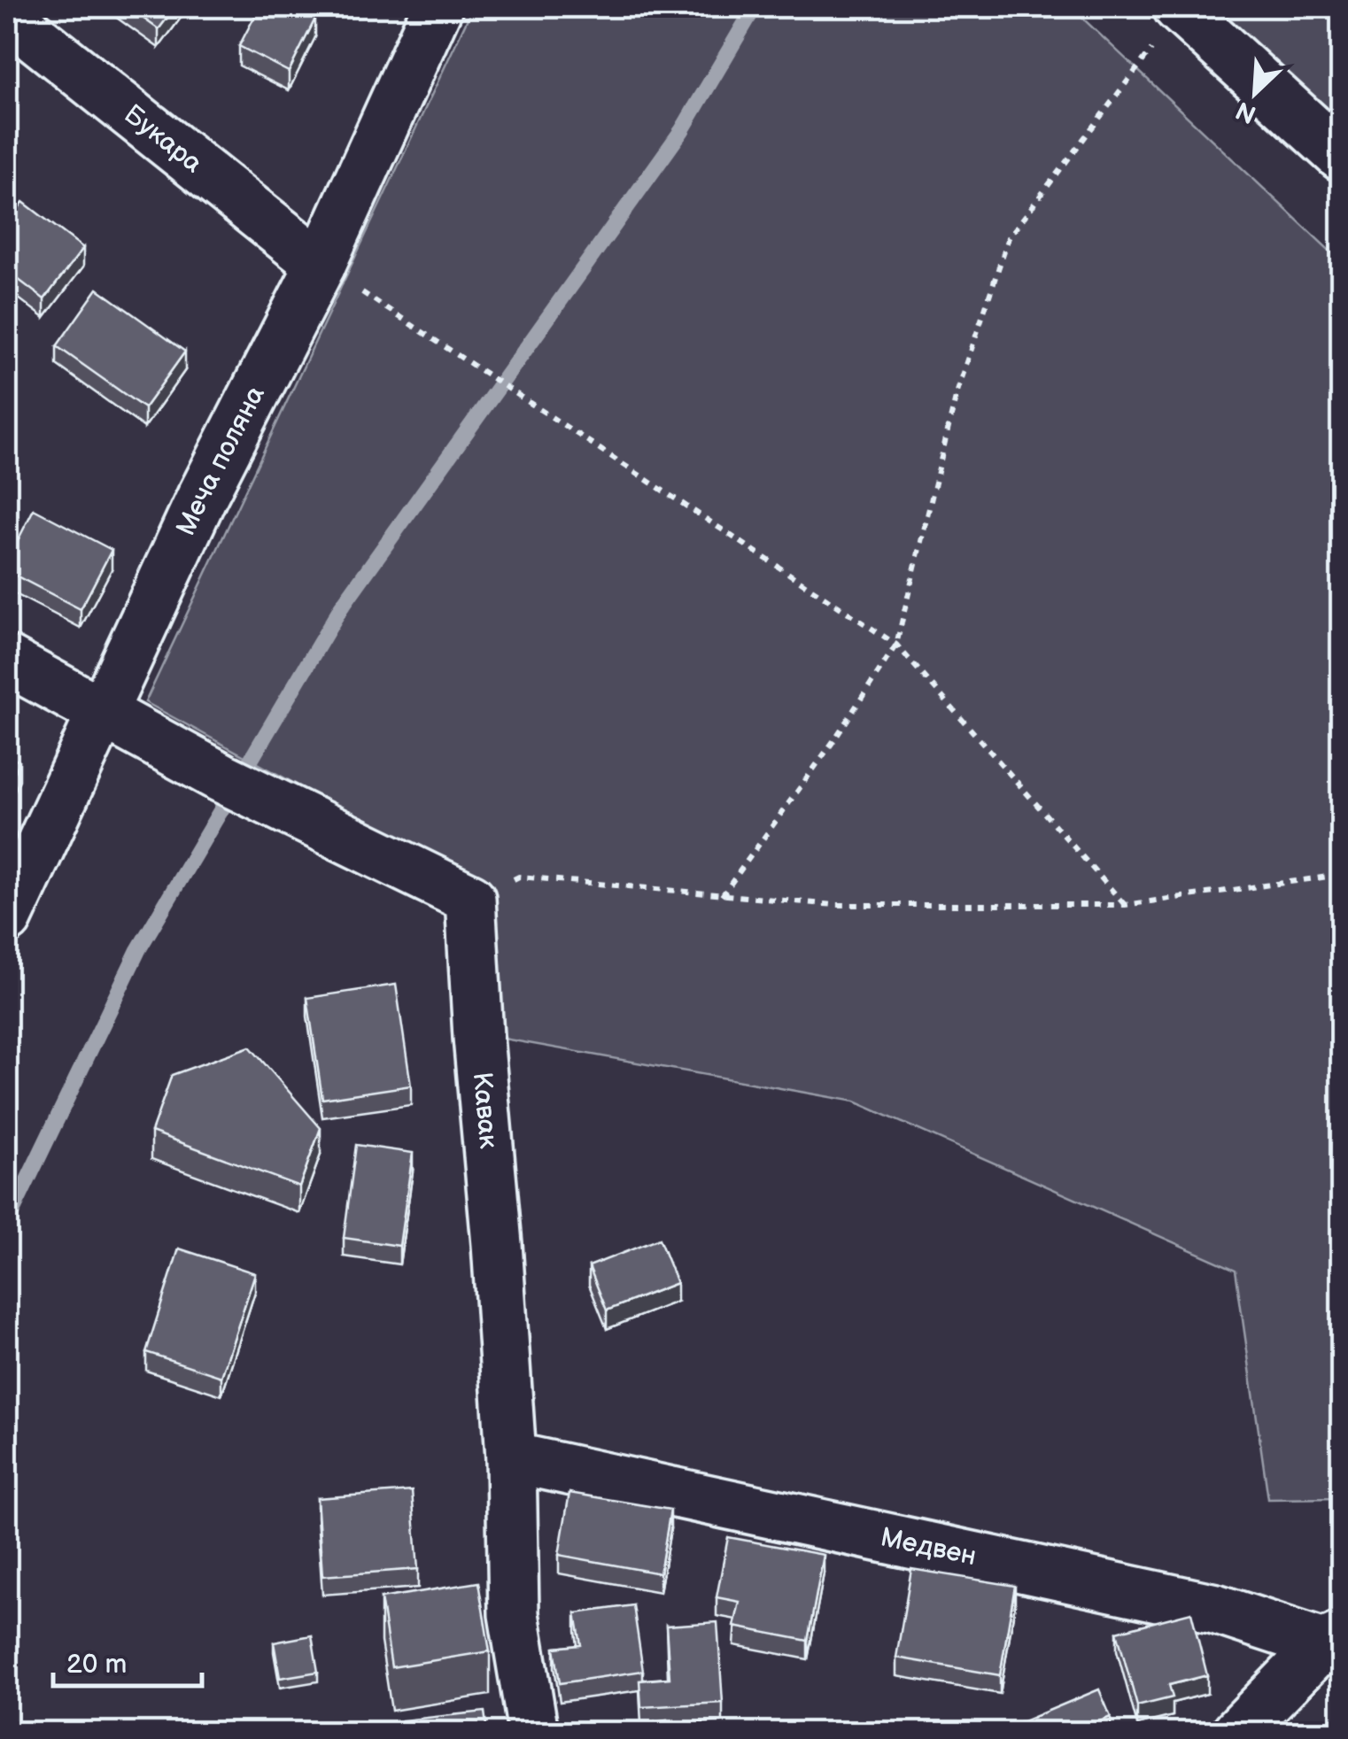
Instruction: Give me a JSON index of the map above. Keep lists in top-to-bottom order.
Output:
{
  "streets": {
    "street": [
      "Букара",
      "Меча поляна",
      "Кавак",
      "Медвен"
    ]
  },
  "crossings": [
    ["Букара", "Меча поляна"],
    ["Кавак", "Медвен"]
  ],
  "scale_bar": "20 m",
  "north": "bottom left"
}
